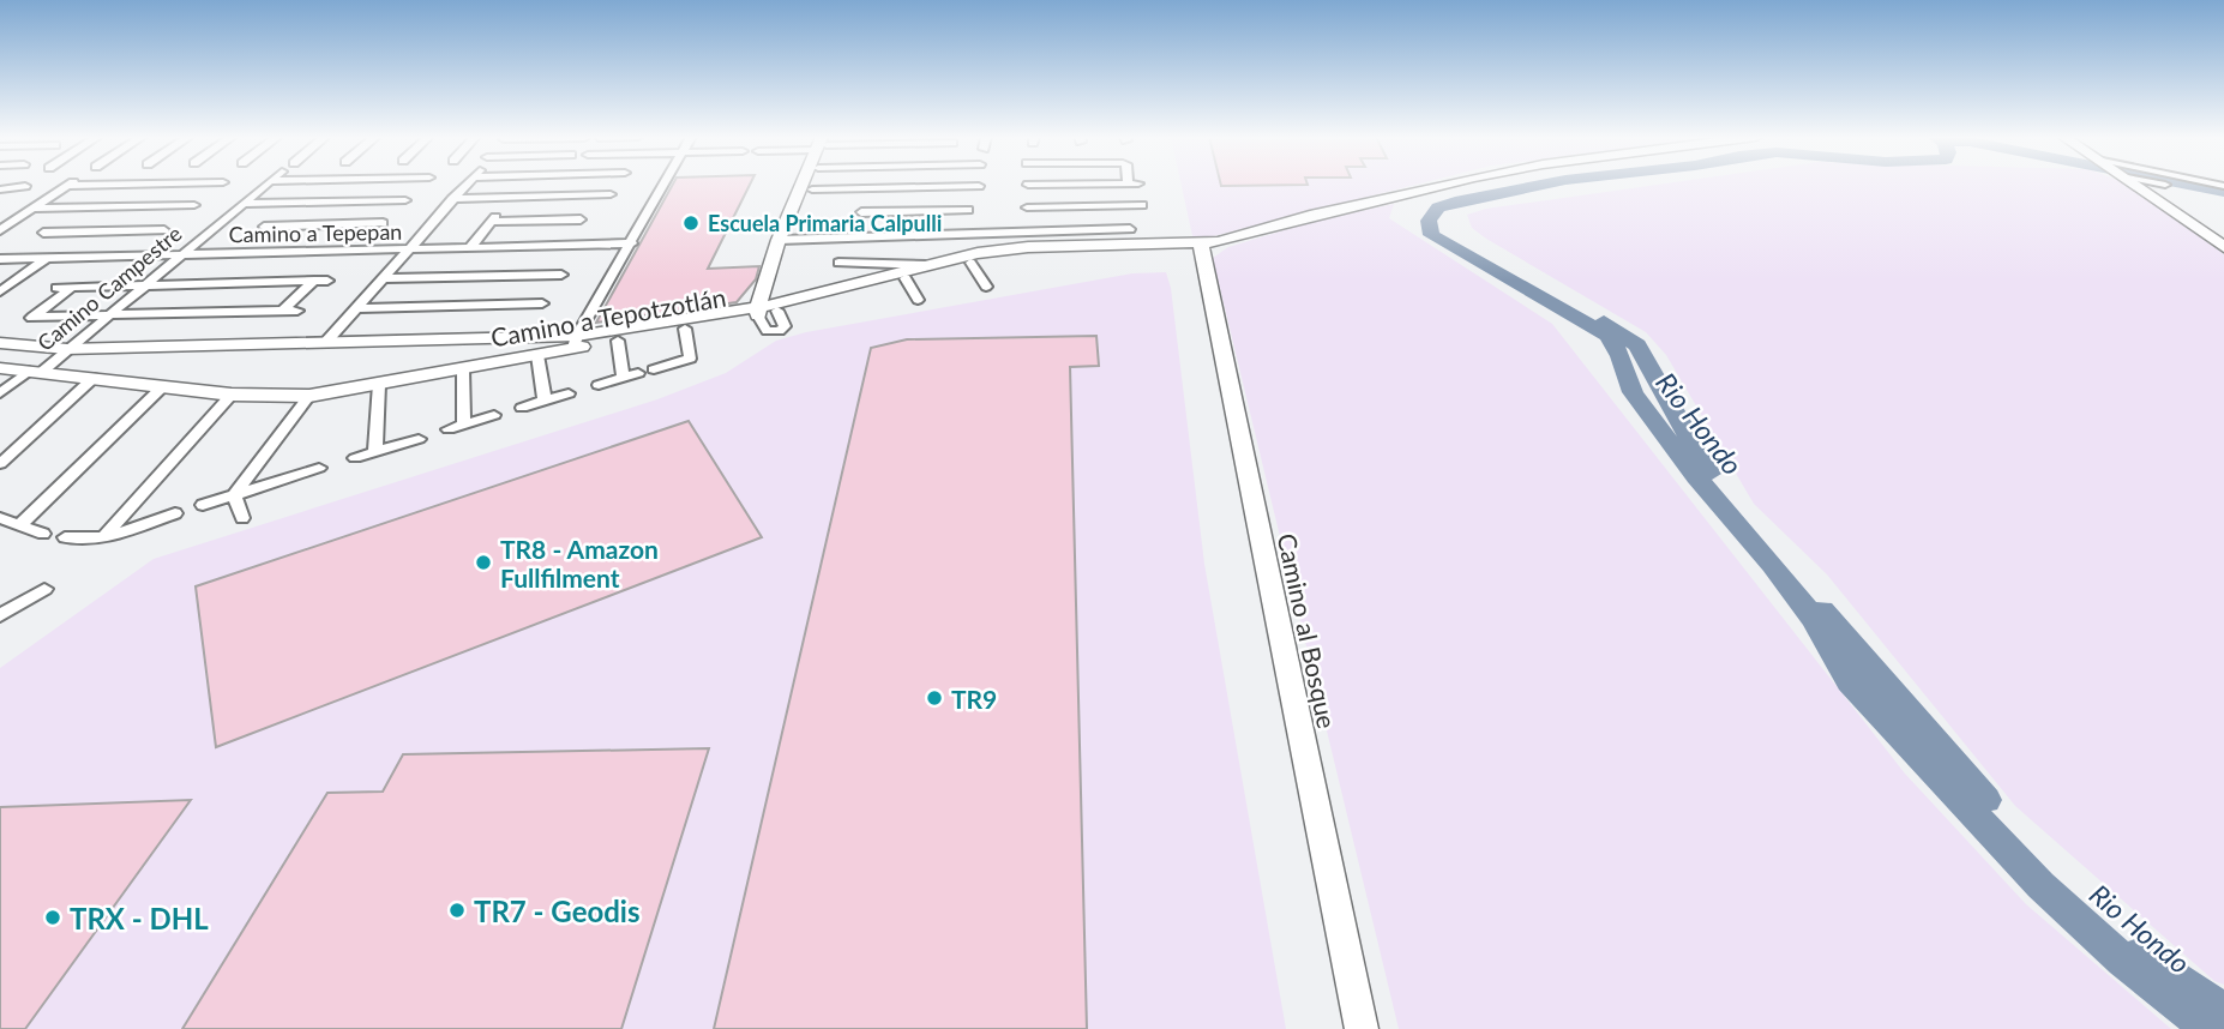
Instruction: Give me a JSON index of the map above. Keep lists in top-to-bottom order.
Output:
{
  "streets": {
    "main road": ["Camino a Tepotzotlán", "Camino al Bosque"],
    "street": ["Camino a Tepepan", "Camino Campestre"]
  },
  "crossings": [
    ["Camino a Tepepan", "Camino Campestre"],
    ["Camino Campestre", "Camino a Tepotzotlán"],
    ["Camino a Tepotzotlán", "Camino al Bosque"]
  ],
  "water": ["Rio Hondo"],
  "places": [
    "Escuela Primaria Calpulli",
    "TR8 - Amazon Fullfilment",
    "TR9",
    "TR7 - Geodis",
    "TRX - DHL"
  ]
}
